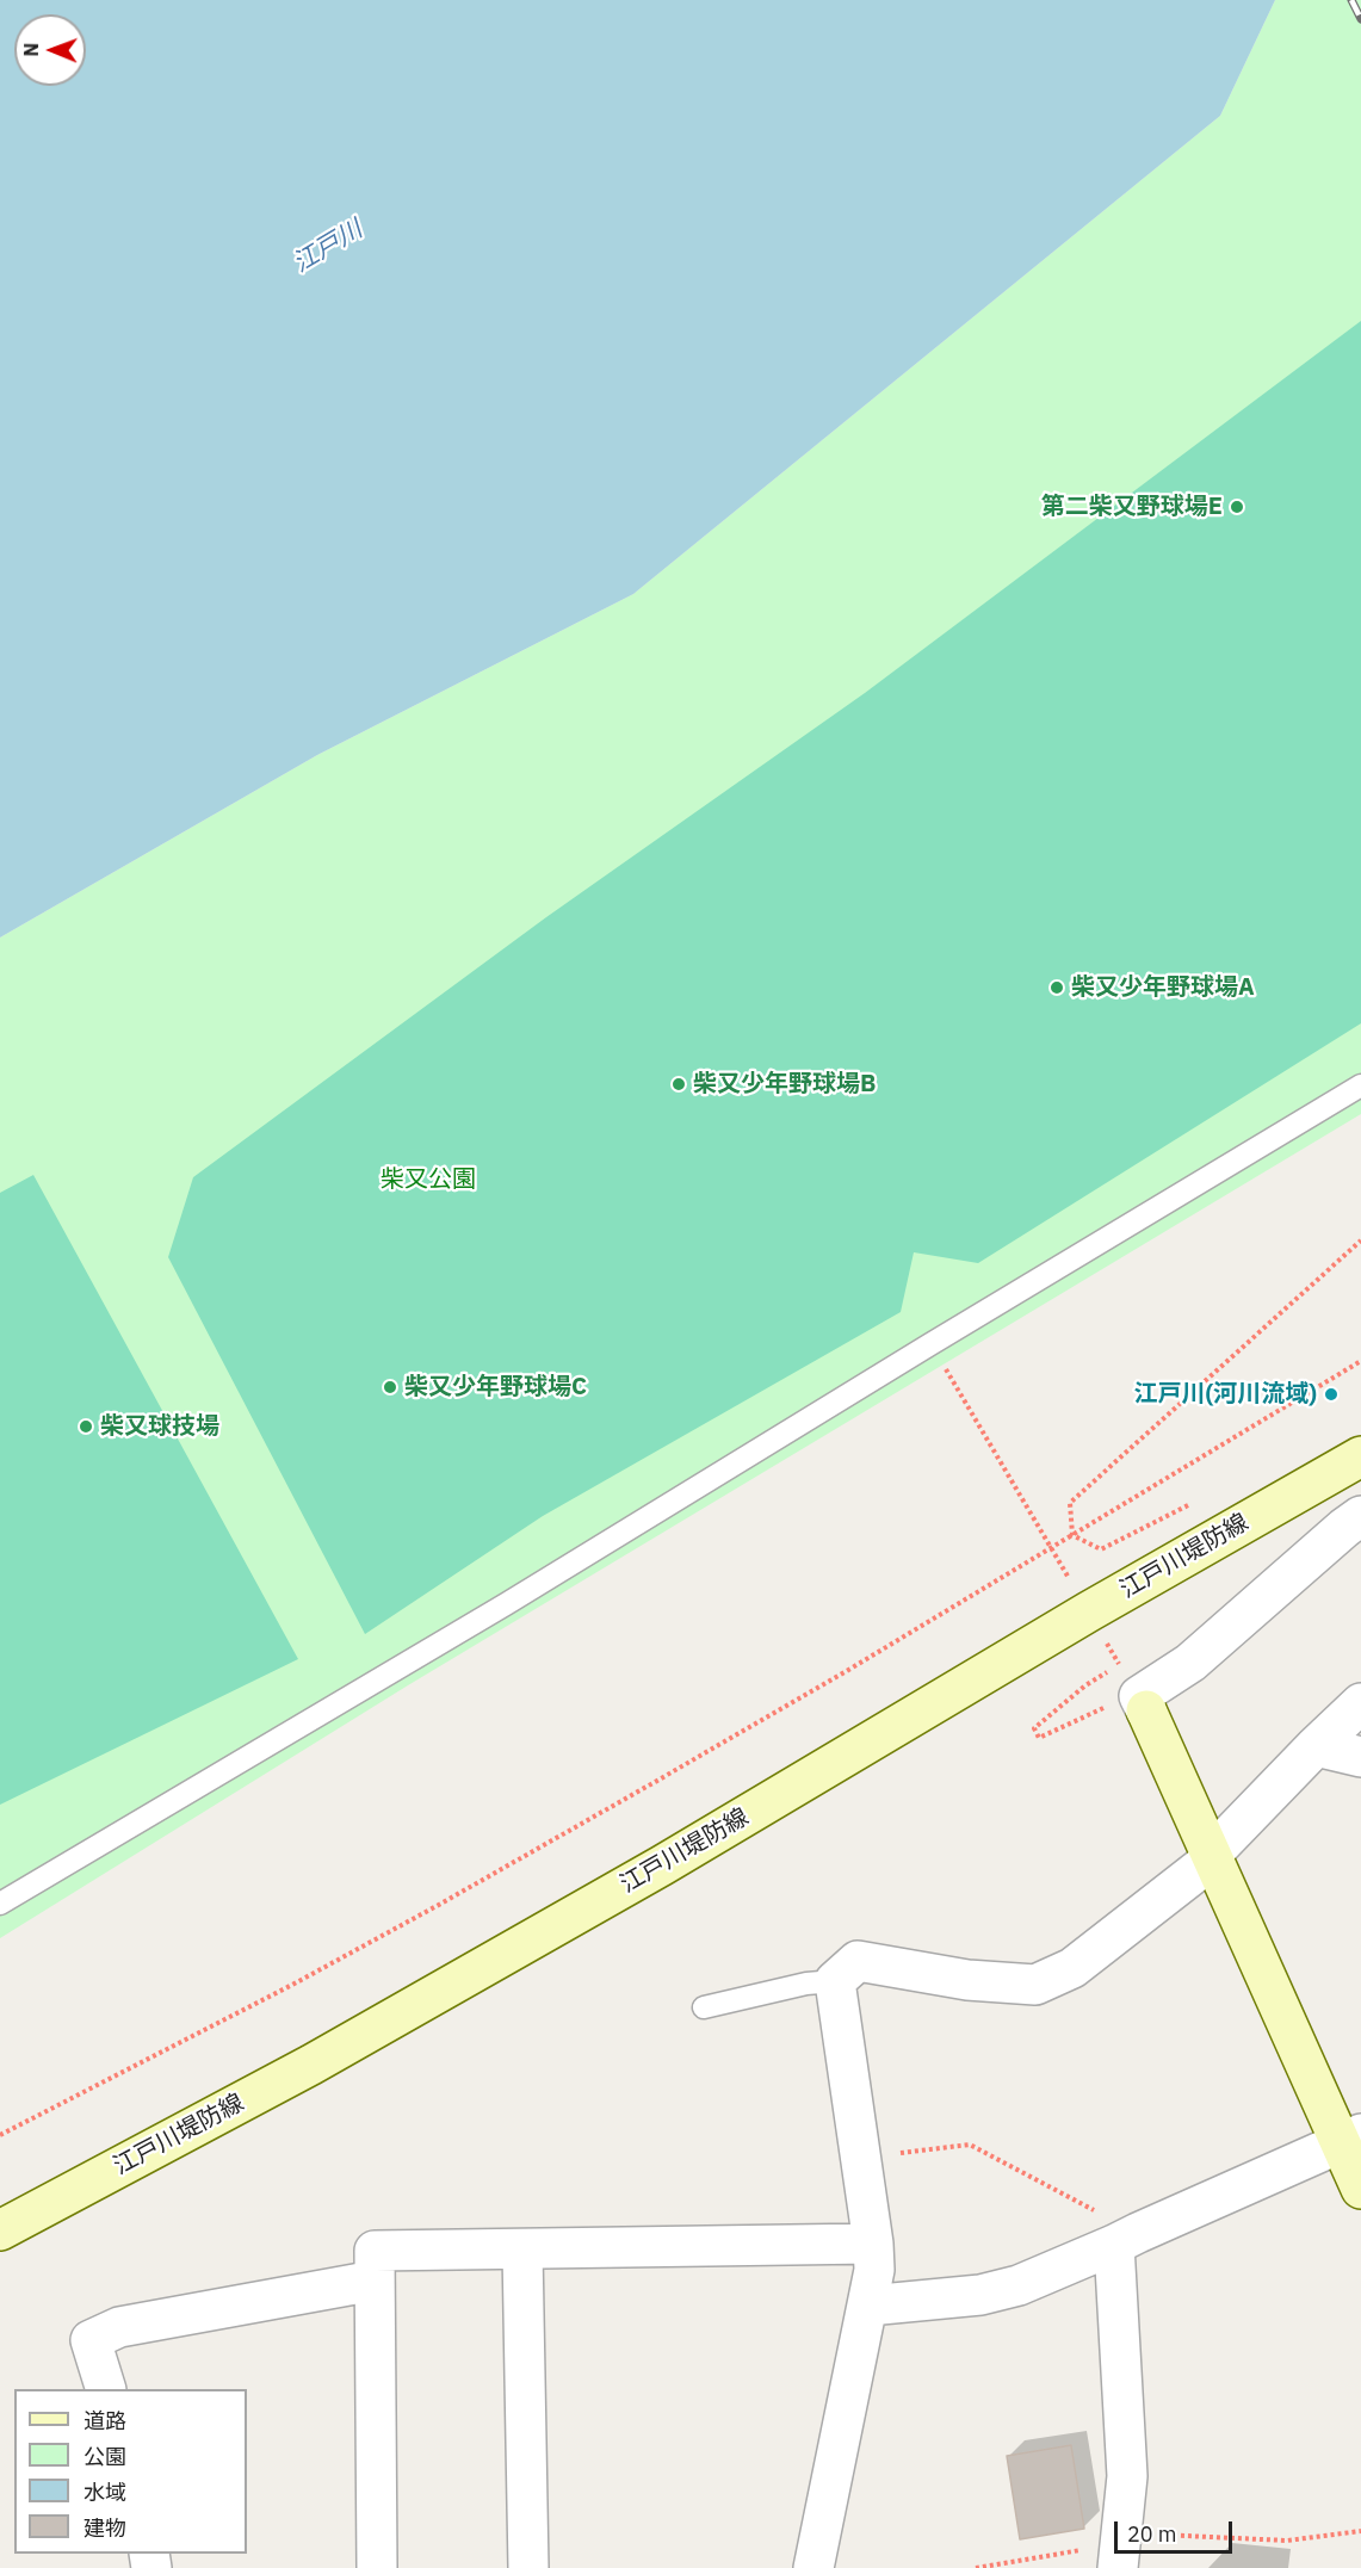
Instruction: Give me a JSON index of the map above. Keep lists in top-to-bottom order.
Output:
{
  "streets": {
    "main road": ["江戸川堤防線"]
  },
  "water": ["江戸川"],
  "parks": ["柴又公園"],
  "places": [
    "第二柴又野球場E",
    "柴又少年野球場A",
    "柴又少年野球場B",
    "柴又少年野球場C",
    "江戸川(河川流域)",
    "柴又球技場"
  ],
  "legend": [
    "道路",
    "公園",
    "水域",
    "建物"
  ],
  "scale_bar": "20 m",
  "north": "left"
}
